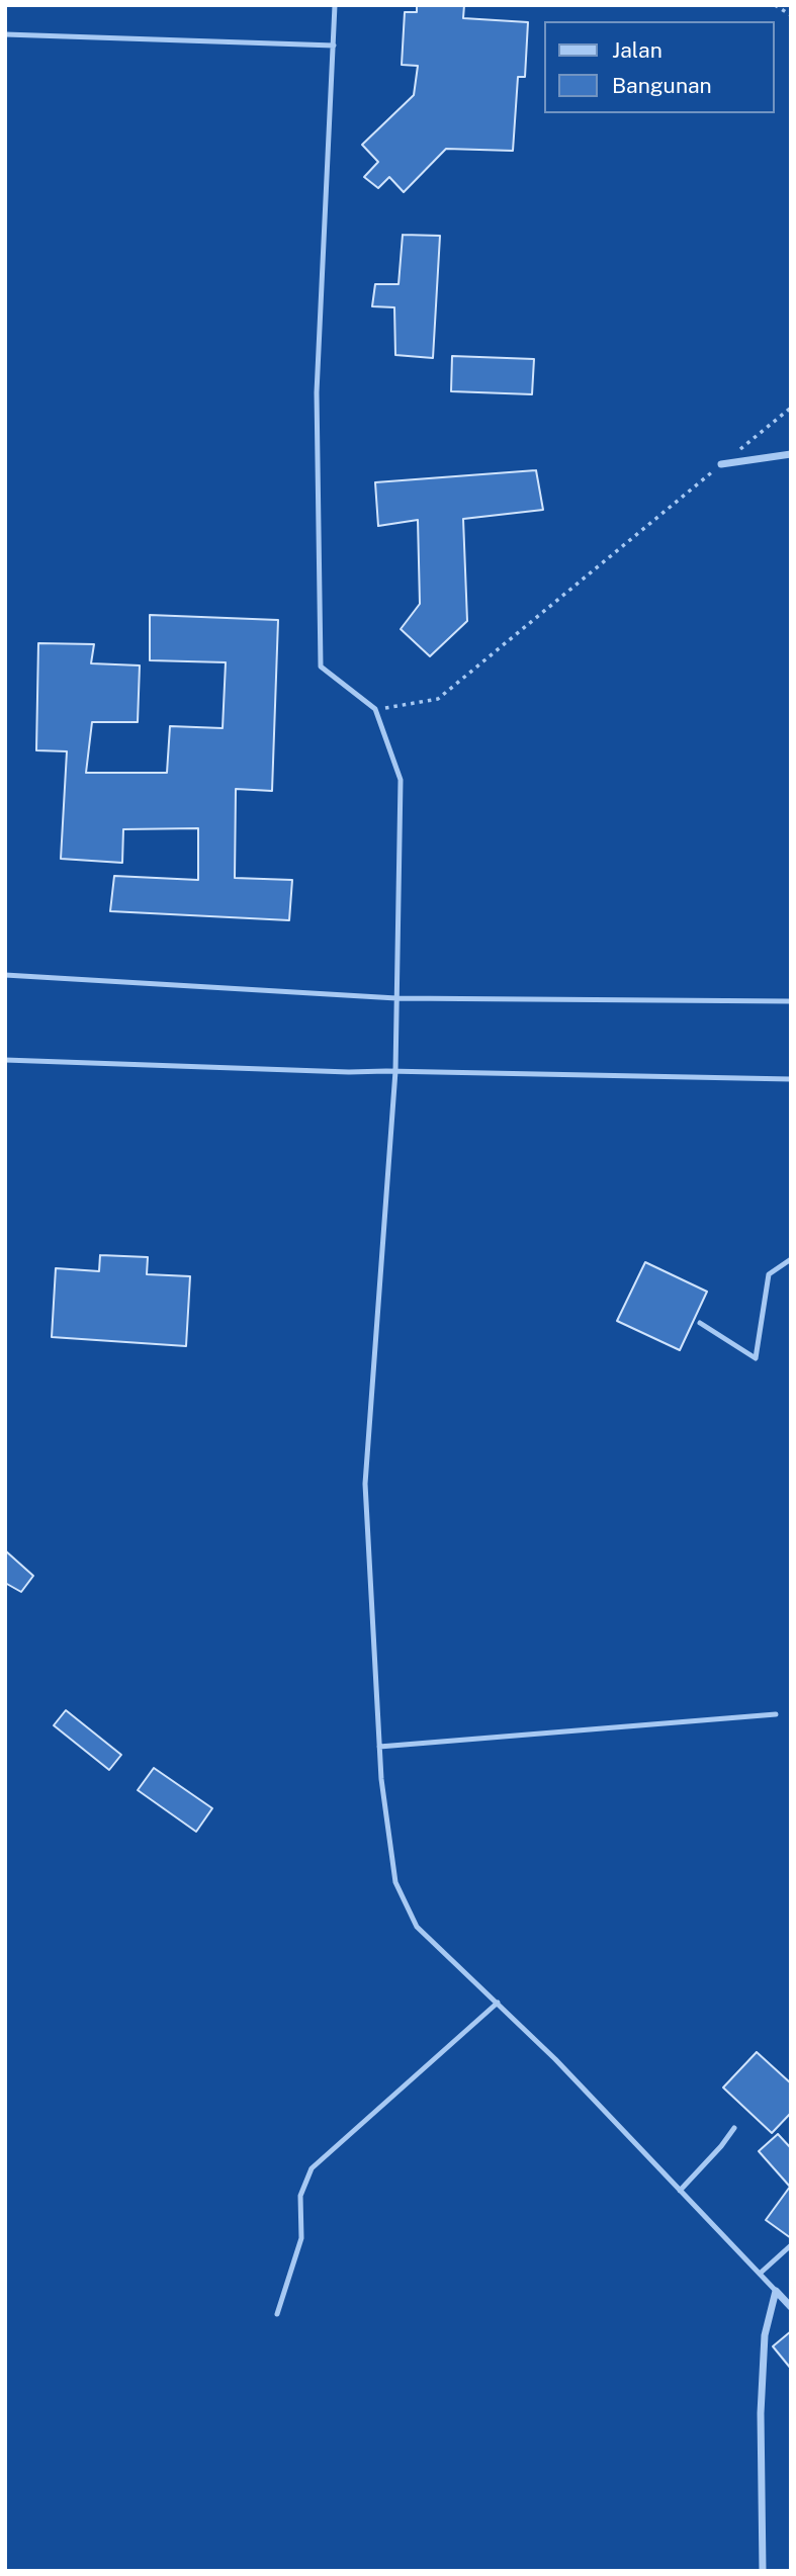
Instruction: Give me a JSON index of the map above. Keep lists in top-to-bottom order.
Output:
{
  "legend": ["Jalan", "Bangunan"]
}
